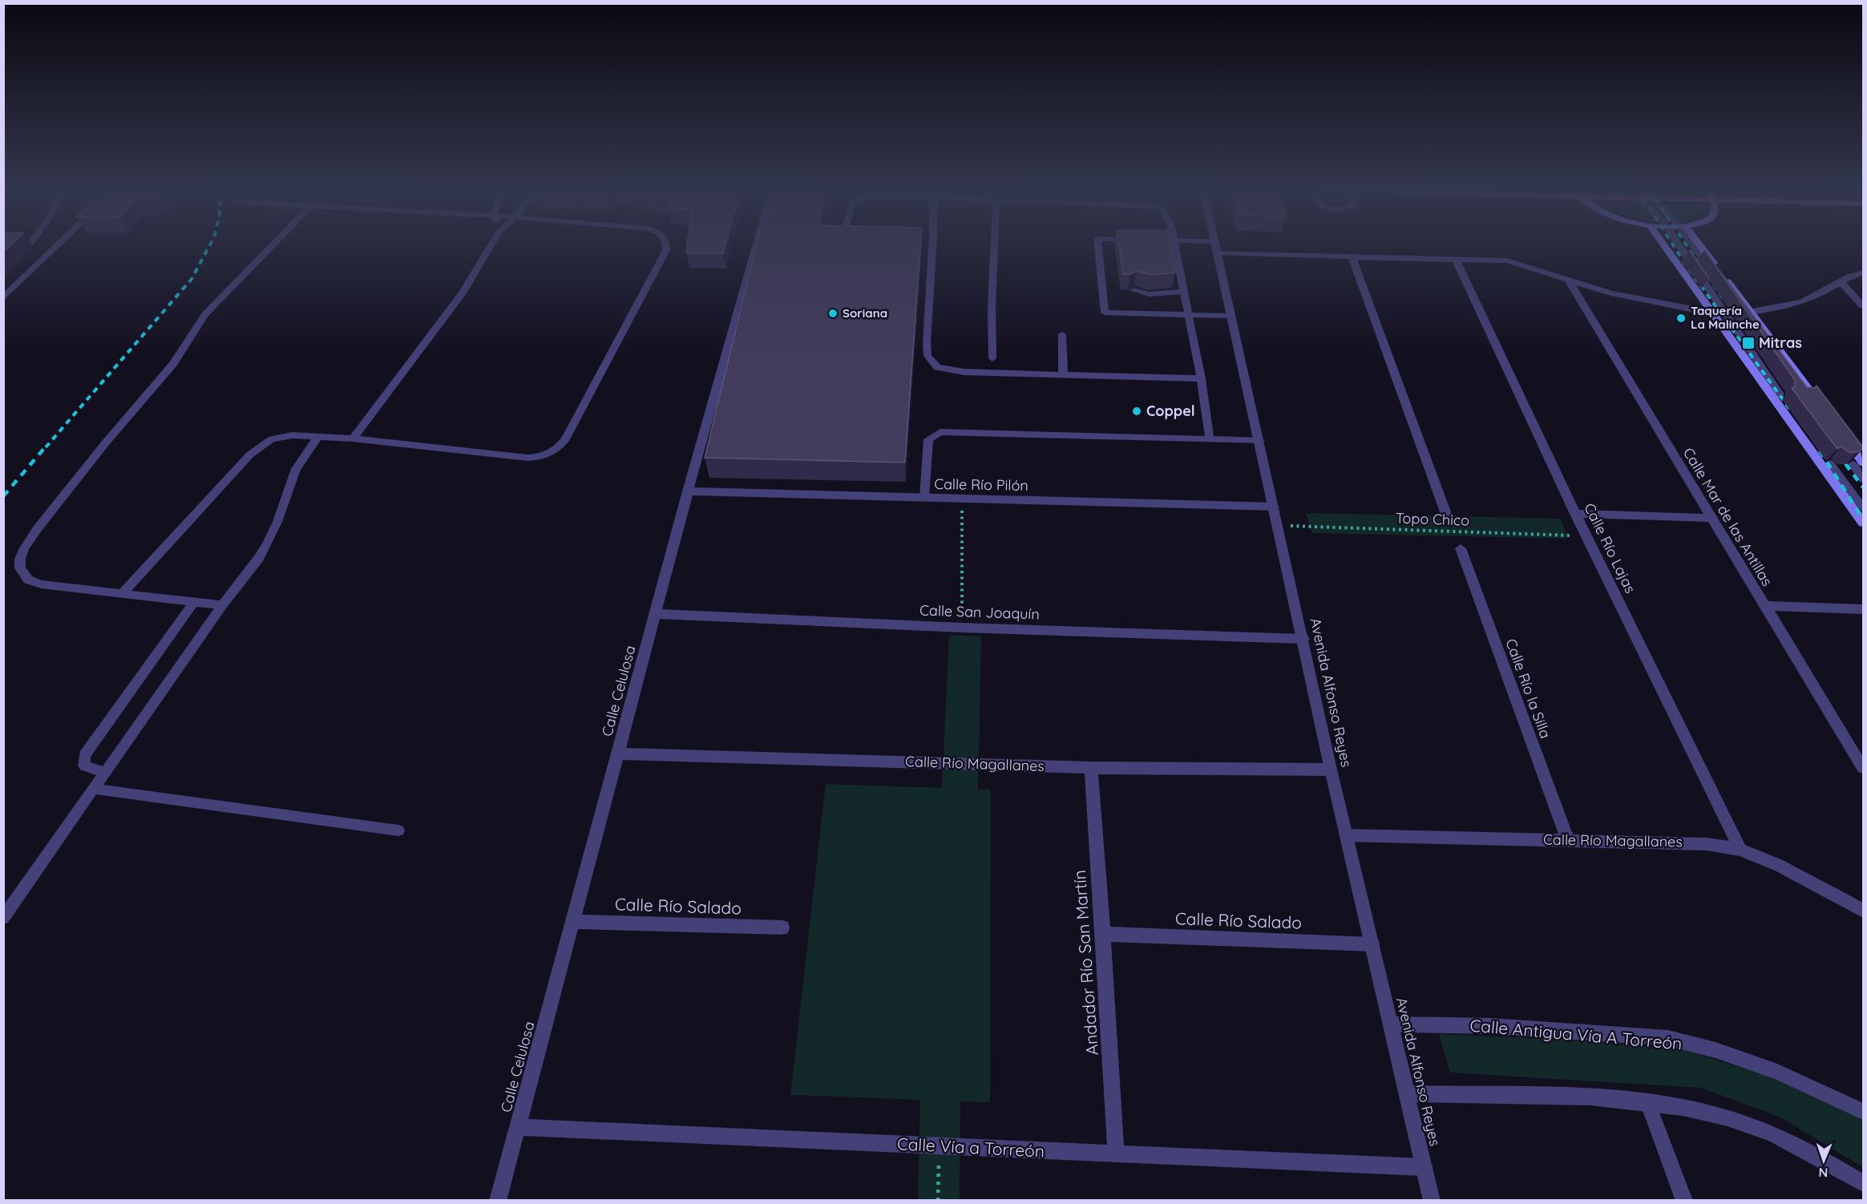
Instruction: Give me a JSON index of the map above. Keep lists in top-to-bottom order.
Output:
{
  "streets": {
    "street": [
      "Calle Río Pilón",
      "Calle Mar de las Antillas",
      "Calle Río Lajas",
      "Calle San Joaquín",
      "Calle Río la Silla",
      "Calle Celulosa",
      "Avenida Alfonso Reyes",
      "Calle Río Magallanes",
      "Calle Río Salado",
      "Andador Río San Martín",
      "Calle Antigua Vía A Torreón",
      "Calle Vía a Torreón"
    ],
    "path": ["Topo Chico"]
  },
  "crossings": [
    ["Calle Río Pilón", "Calle Celulosa"],
    ["Calle Río Pilón", "Avenida Alfonso Reyes"],
    ["Topo Chico", "Calle Río Lajas"],
    ["Topo Chico", "Avenida Alfonso Reyes"],
    ["Calle Río Lajas", "Calle Río Magallanes"],
    ["Calle San Joaquín", "Calle Celulosa"],
    ["Calle San Joaquín", "Avenida Alfonso Reyes"],
    ["Calle Río la Silla", "Calle Río Magallanes"],
    ["Calle Celulosa", "Calle Río Magallanes"],
    ["Calle Celulosa", "Calle Río Salado"],
    ["Calle Celulosa", "Calle Vía a Torreón"],
    ["Avenida Alfonso Reyes", "Calle Río Magallanes"],
    ["Avenida Alfonso Reyes", "Calle Río Salado"],
    ["Avenida Alfonso Reyes", "Calle Antigua Vía A Torreón"],
    ["Avenida Alfonso Reyes", "Calle Vía a Torreón"],
    ["Calle Río Magallanes", "Andador Río San Martín"],
    ["Calle Río Salado", "Andador Río San Martín"],
    ["Andador Río San Martín", "Calle Vía a Torreón"]
  ],
  "places": {
    "other": ["Soriana", "Taquería La Malinche", "Coppel"],
    "transit": ["Mitras"]
  },
  "north": "bottom"
}
